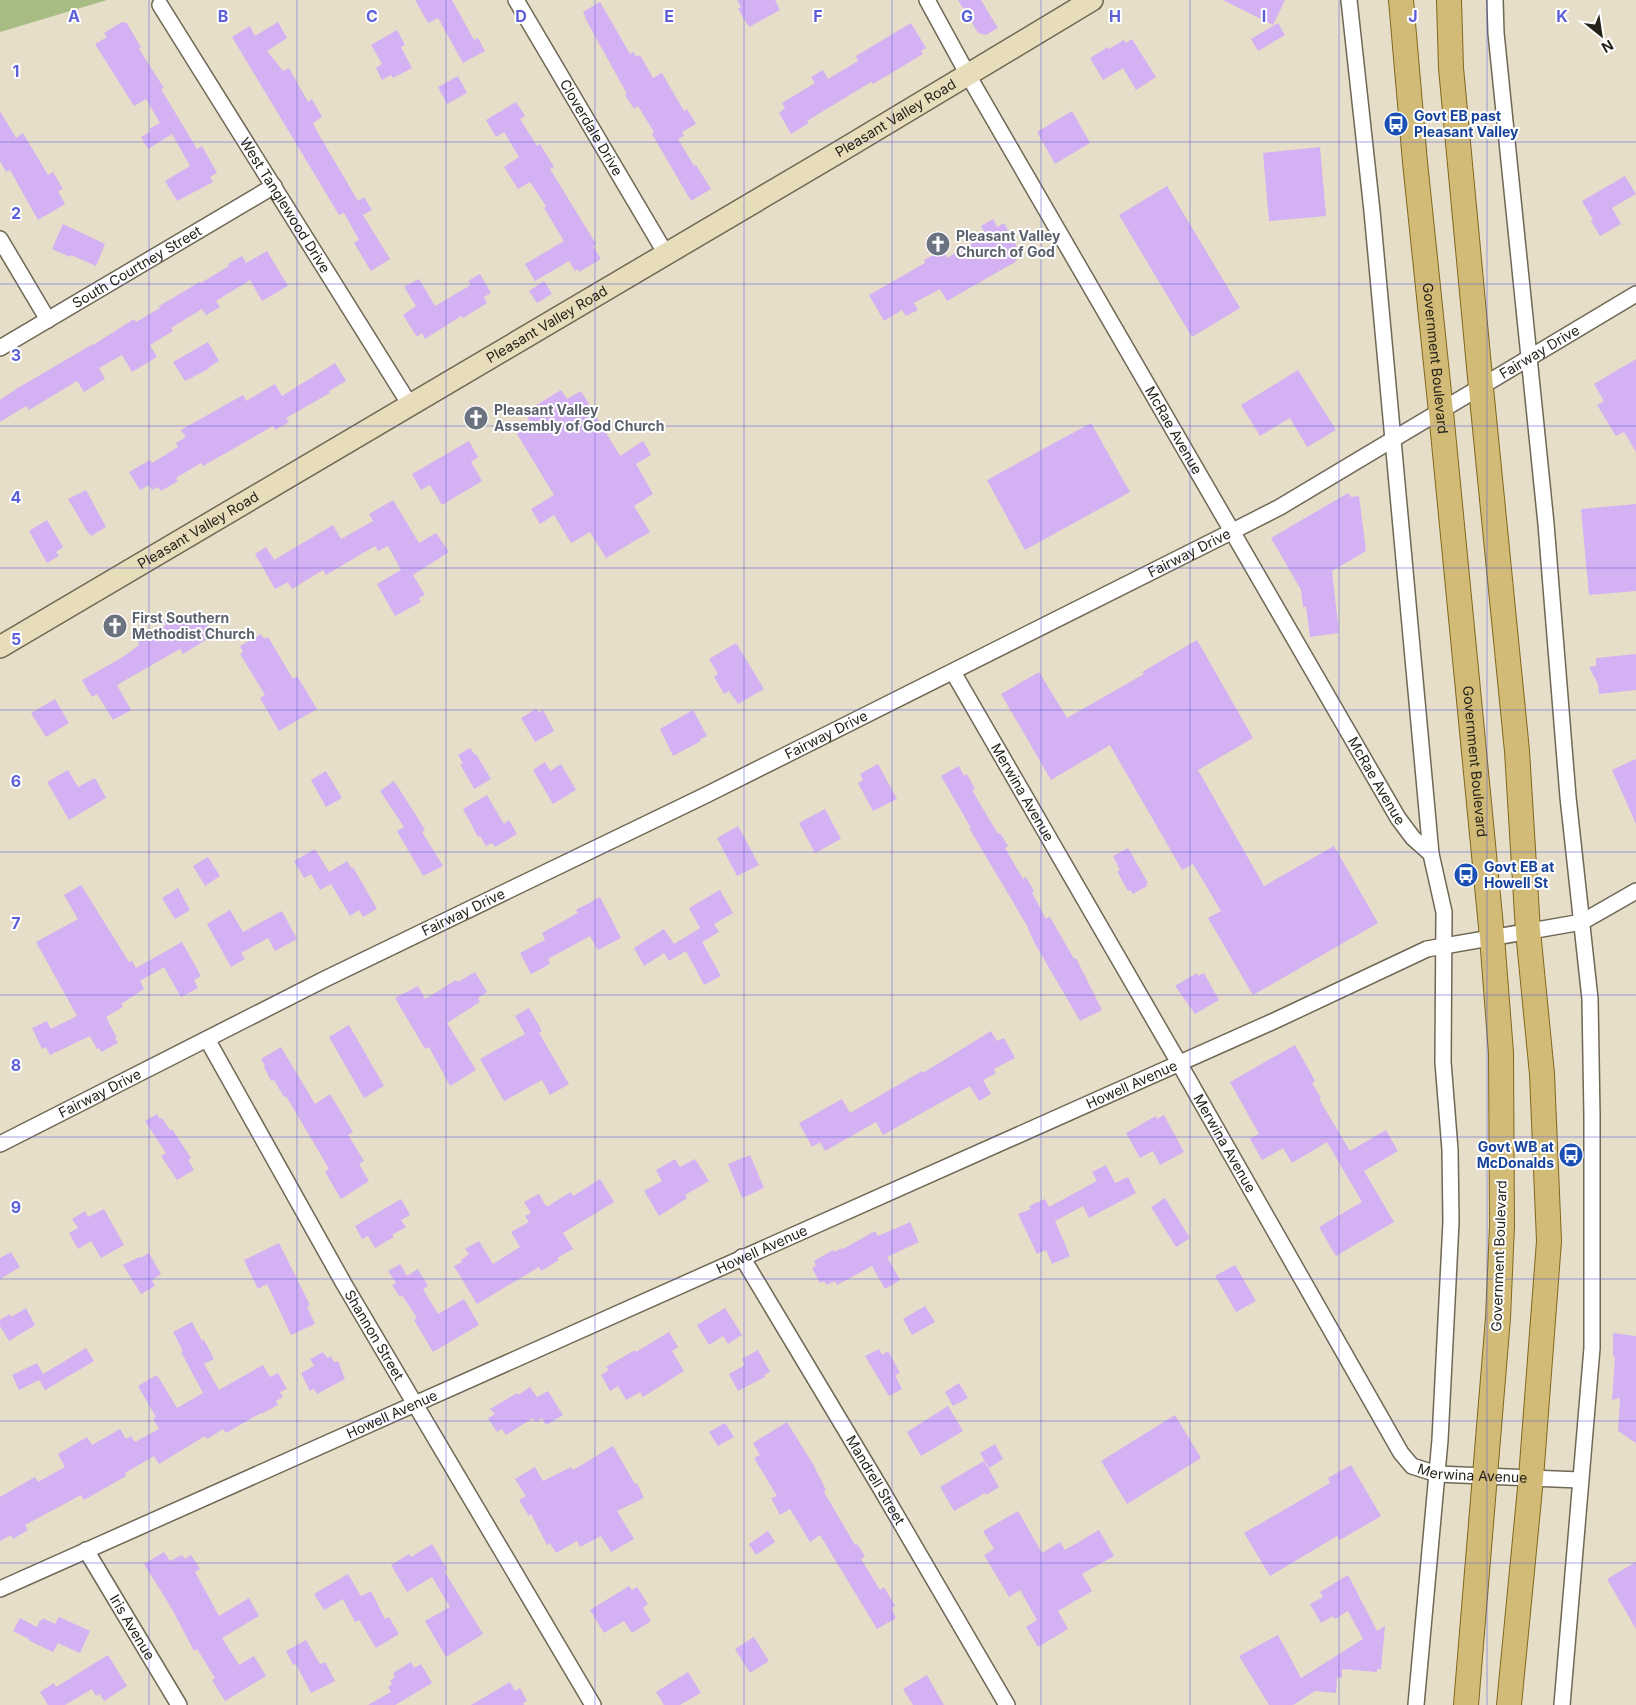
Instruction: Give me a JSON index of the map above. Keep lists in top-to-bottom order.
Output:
{
  "streets": {
    "main road": ["Government Boulevard"],
    "street": [
      "Pleasant Valley Road",
      "Cloverdale Drive",
      "West Tanglewood Drive",
      "South Courtney Street",
      "Fairway Drive",
      "McRae Avenue",
      "Merwina Avenue",
      "Howell Avenue",
      "Shannon Street",
      "Mandrell Street",
      "Iris Avenue"
    ]
  },
  "crossings": [
    ["Pleasant Valley Road", "Cloverdale Drive"],
    ["Pleasant Valley Road", "West Tanglewood Drive"],
    ["Pleasant Valley Road", "McRae Avenue"],
    ["West Tanglewood Drive", "South Courtney Street"],
    ["Fairway Drive", "Government Boulevard"],
    ["Fairway Drive", "McRae Avenue"],
    ["Fairway Drive", "Merwina Avenue"],
    ["Fairway Drive", "Shannon Street"],
    ["Government Boulevard", "Merwina Avenue"],
    ["Government Boulevard", "Howell Avenue"],
    ["Merwina Avenue", "Howell Avenue"],
    ["Howell Avenue", "Shannon Street"],
    ["Howell Avenue", "Mandrell Street"],
    ["Howell Avenue", "Iris Avenue"]
  ],
  "places": {
    "bus stop": ["Govt EB past Pleasant Valley", "Govt EB at Howell St", "Govt WB at McDonalds"],
    "church": ["Pleasant Valley Church of God", "Pleasant Valley Assembly of God Church", "First Southern Methodist Church"]
  },
  "north": "bottom right",
  "grid": {
    "columns": [
      "A",
      "B",
      "C",
      "D",
      "E",
      "F",
      "G",
      "H",
      "I",
      "J",
      "K"
    ],
    "rows": [
      "1",
      "2",
      "3",
      "4",
      "5",
      "6",
      "7",
      "8",
      "9"
    ]
  }
}
